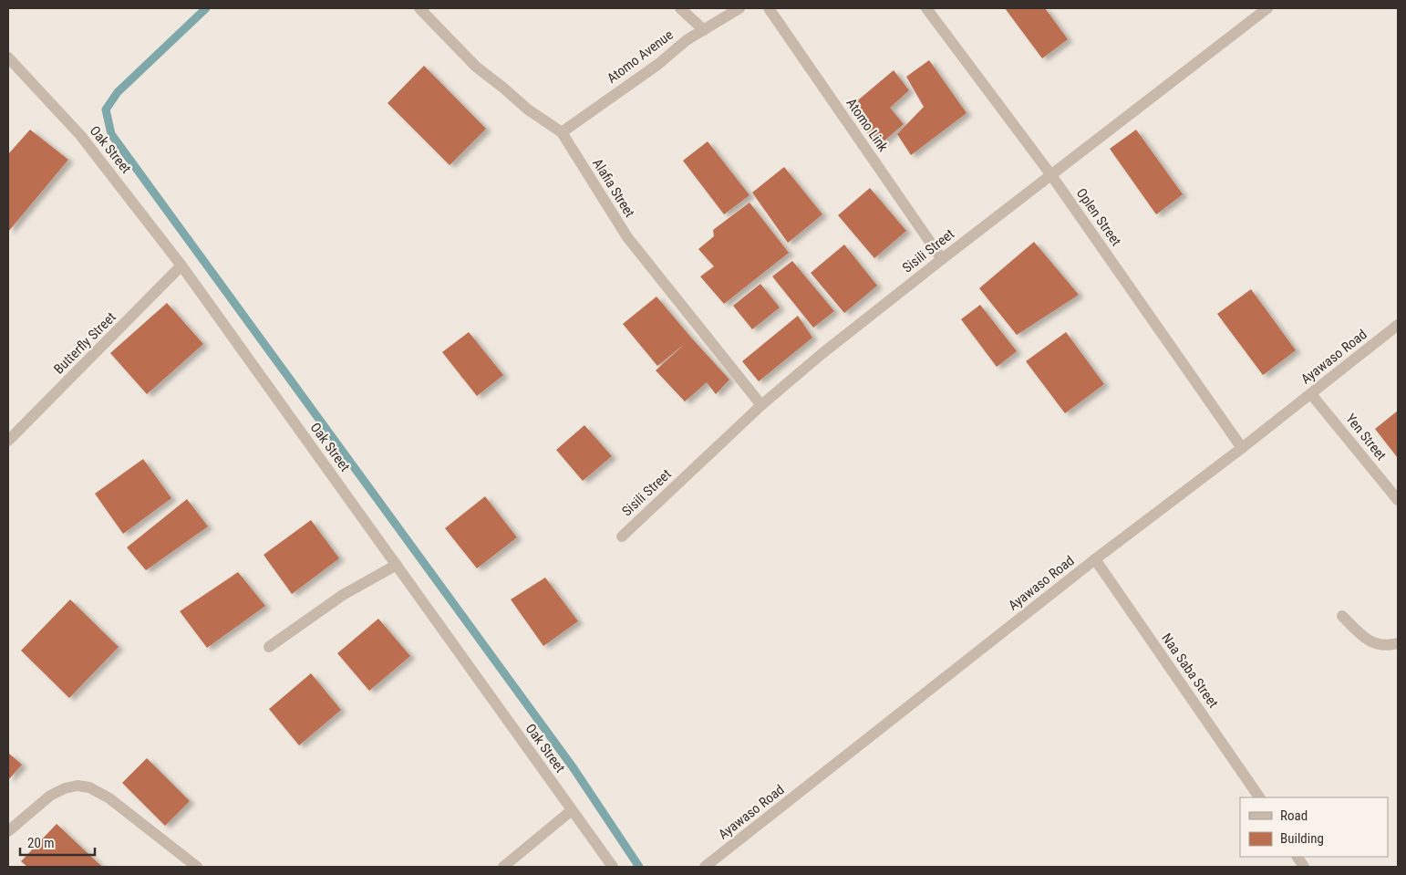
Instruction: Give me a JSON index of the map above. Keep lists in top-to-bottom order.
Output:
{
  "streets": {
    "street": [
      "Atomo Avenue",
      "Atomo Link",
      "Oak Street",
      "Alafia Street",
      "Oplen Street",
      "Sisili Street",
      "Butterfly Street",
      "Ayawaso Road",
      "Yen Street",
      "Naa Saba Street"
    ]
  },
  "crossings": [
    ["Atomo Avenue", "Alafia Street"],
    ["Atomo Link", "Sisili Street"],
    ["Oak Street", "Butterfly Street"],
    ["Alafia Street", "Sisili Street"],
    ["Oplen Street", "Sisili Street"],
    ["Oplen Street", "Ayawaso Road"],
    ["Ayawaso Road", "Yen Street"],
    ["Ayawaso Road", "Naa Saba Street"]
  ],
  "legend": ["Road", "Building"],
  "scale_bar": "20 m"
}
